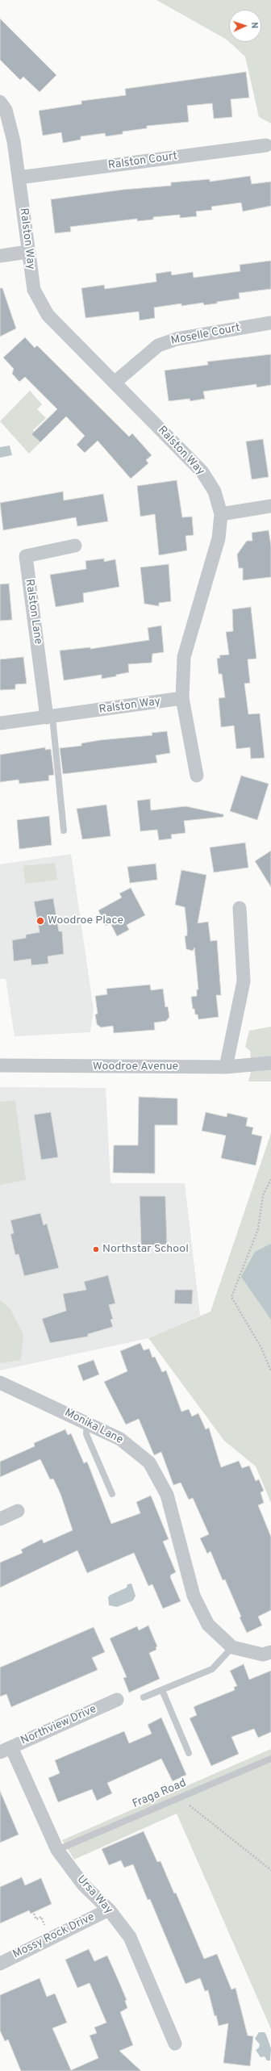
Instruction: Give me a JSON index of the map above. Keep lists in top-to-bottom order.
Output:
{
  "streets": {
    "street": [
      "Ralston Court",
      "Ralston Way",
      "Moselle Court",
      "Ralston Lane",
      "Woodroe Avenue",
      "Monika Lane",
      "Northview Drive",
      "Ursa Way",
      "Mossy Rock Drive"
    ],
    "lane": ["Fraga Road"]
  },
  "crossings": [
    ["Ralston Court", "Ralston Way"],
    ["Ralston Way", "Moselle Court"],
    ["Ralston Way", "Ralston Lane"],
    ["Northview Drive", "Ursa Way"],
    ["Fraga Road", "Ursa Way"],
    ["Ursa Way", "Mossy Rock Drive"]
  ],
  "places": ["Woodroe Place", "Northstar School"],
  "north": "right"
}
